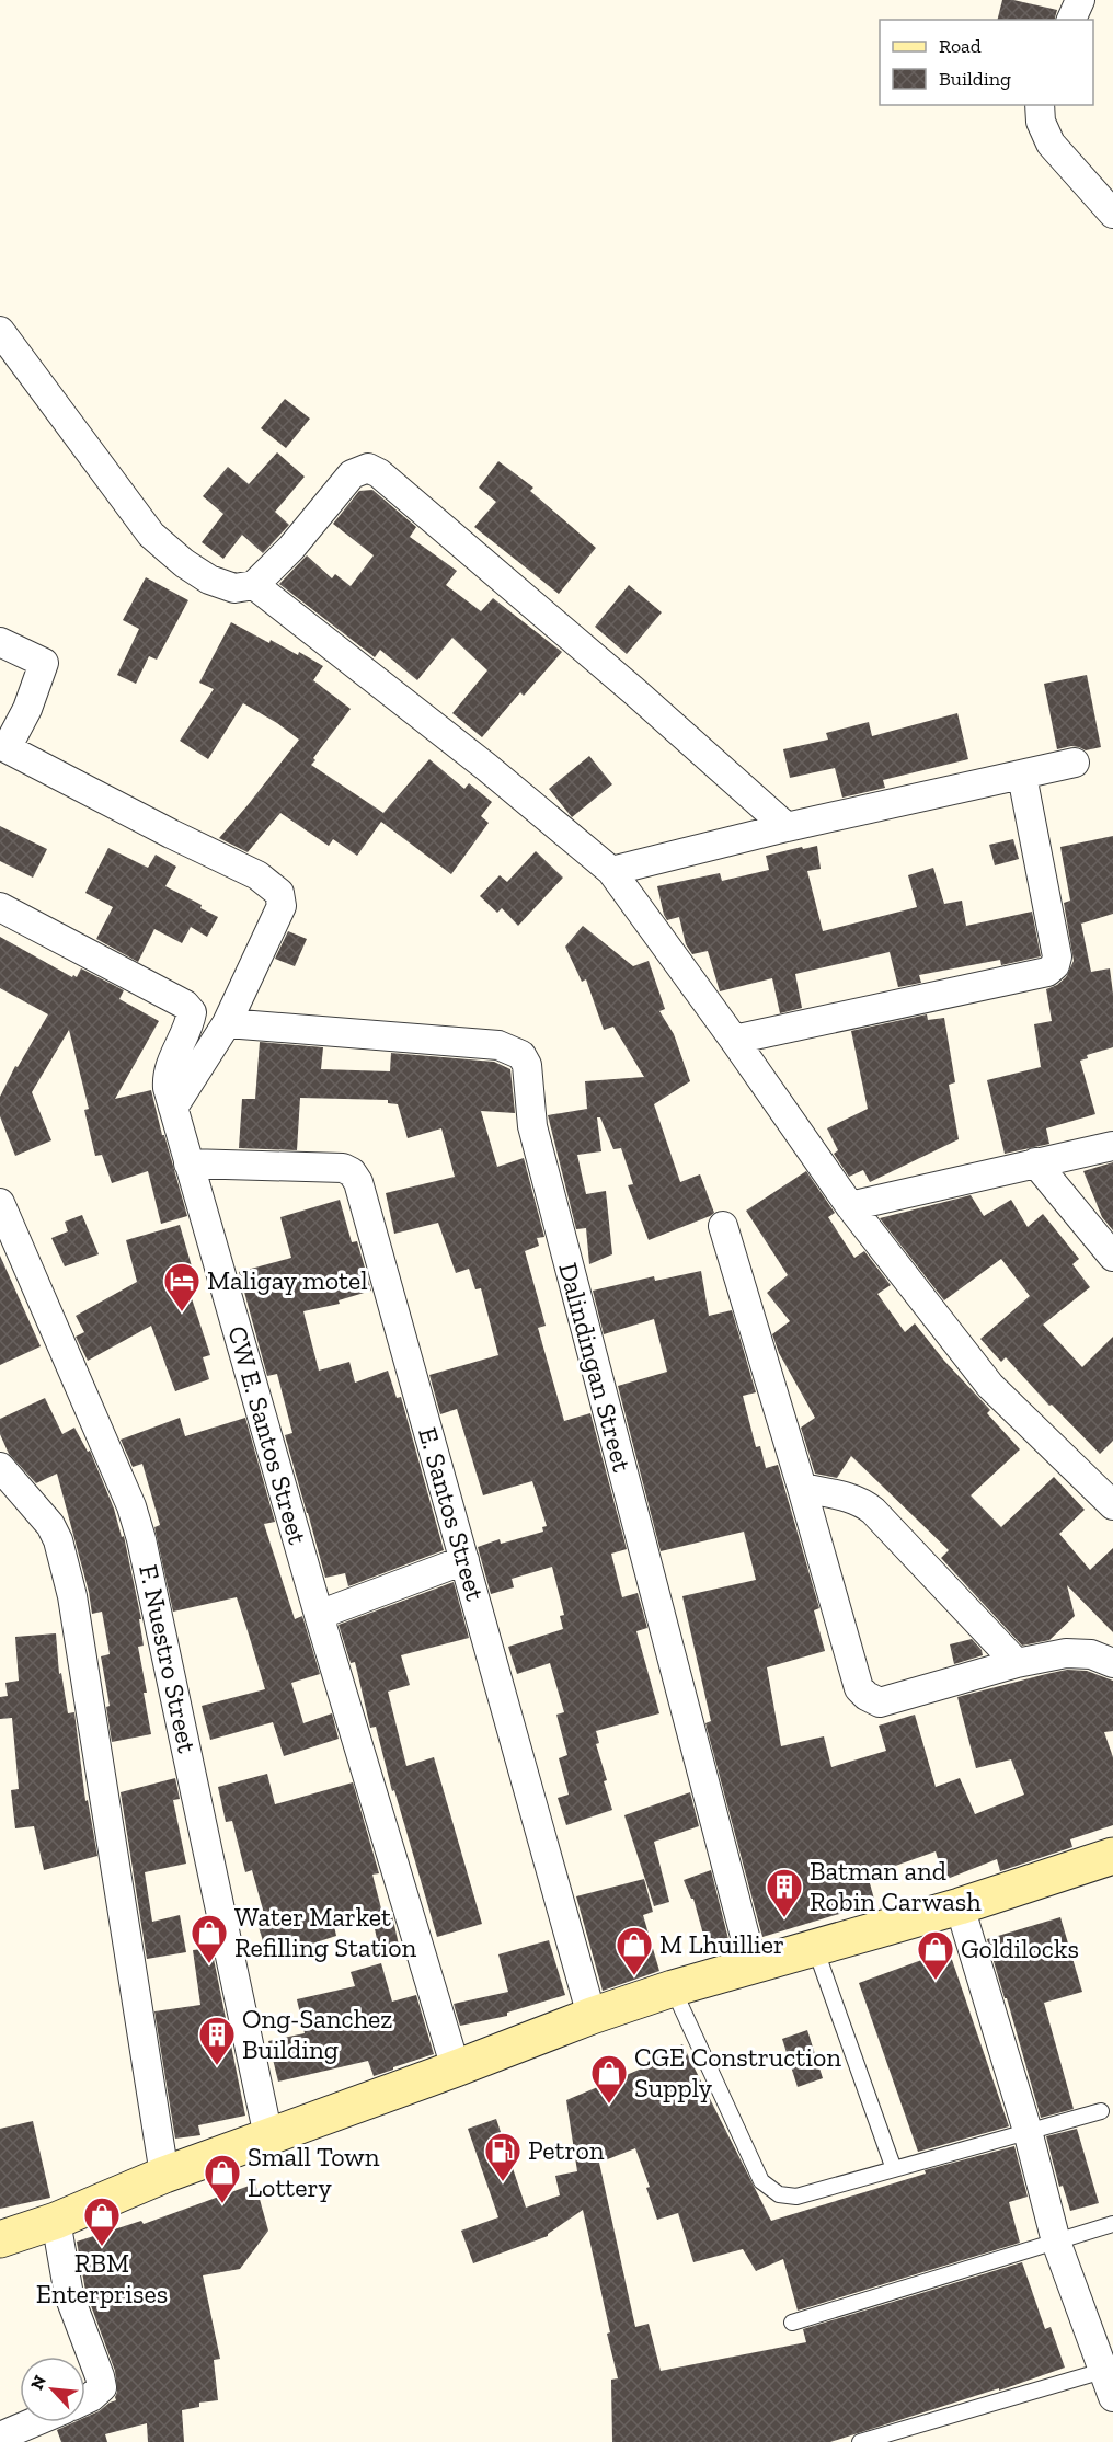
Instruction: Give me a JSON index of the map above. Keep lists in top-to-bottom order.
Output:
{
  "streets": {
    "street": [
      "Dalindingan Street",
      "CW E. Santos Street",
      "E. Santos Street",
      "F. Nuestro Street"
    ]
  },
  "crossings": [
    ["CW E. Santos Street", "E. Santos Street"]
  ],
  "places": {
    "hotel": ["Maligay motel"],
    "building": ["Batman and Robin Carwash", "Ong-Sanchez Building"],
    "shop": [
      "Water Market Refilling Station",
      "M Lhuillier",
      "Goldilocks",
      "CGE Construction Supply",
      "Small Town Lottery",
      "RBM Enterprises"
    ],
    "fuel station": ["Petron"]
  },
  "legend": ["Road", "Building"],
  "north": "top left"
}
